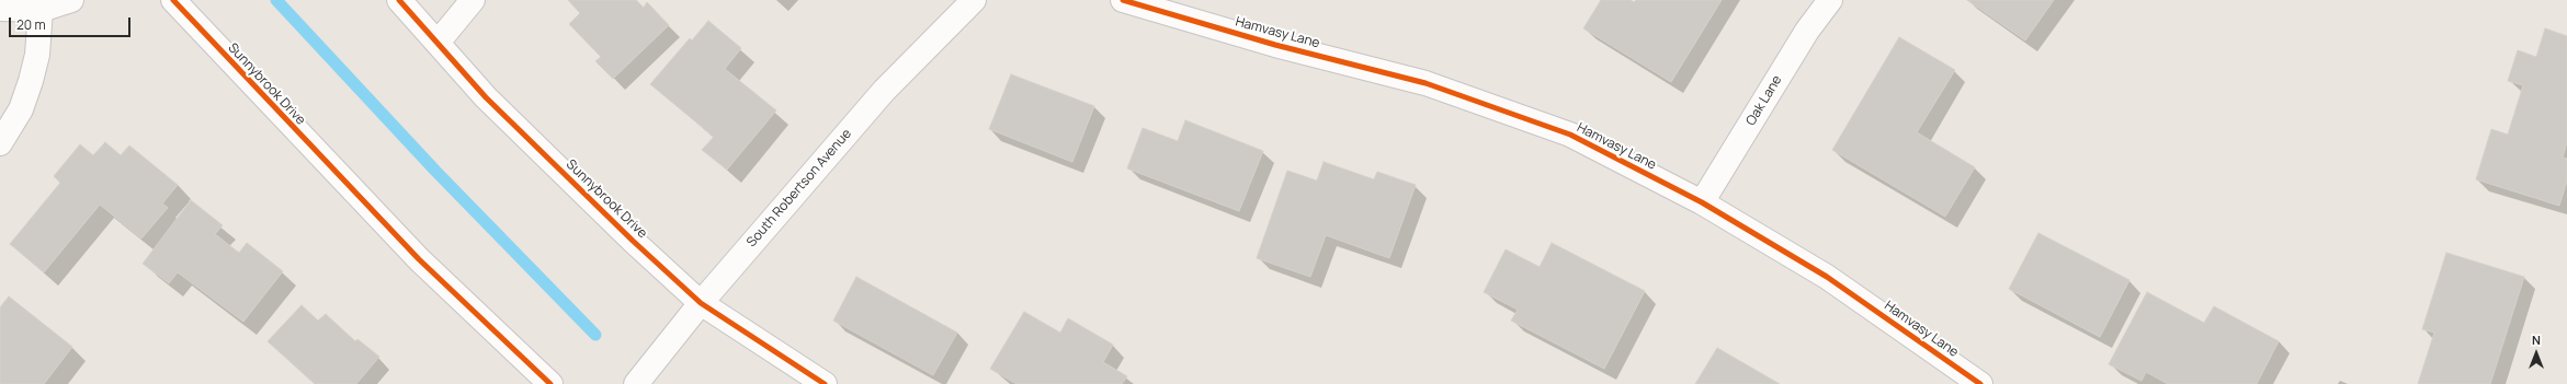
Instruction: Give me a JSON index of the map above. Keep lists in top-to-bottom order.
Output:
{
  "streets": {
    "street": [
      "Hamvasy Lane",
      "Sunnybrook Drive",
      "Oak Lane",
      "South Robertson Avenue"
    ]
  },
  "crossings": [
    ["Hamvasy Lane", "Oak Lane"],
    ["Sunnybrook Drive", "South Robertson Avenue"]
  ],
  "scale_bar": "20 m",
  "north": "top"
}
